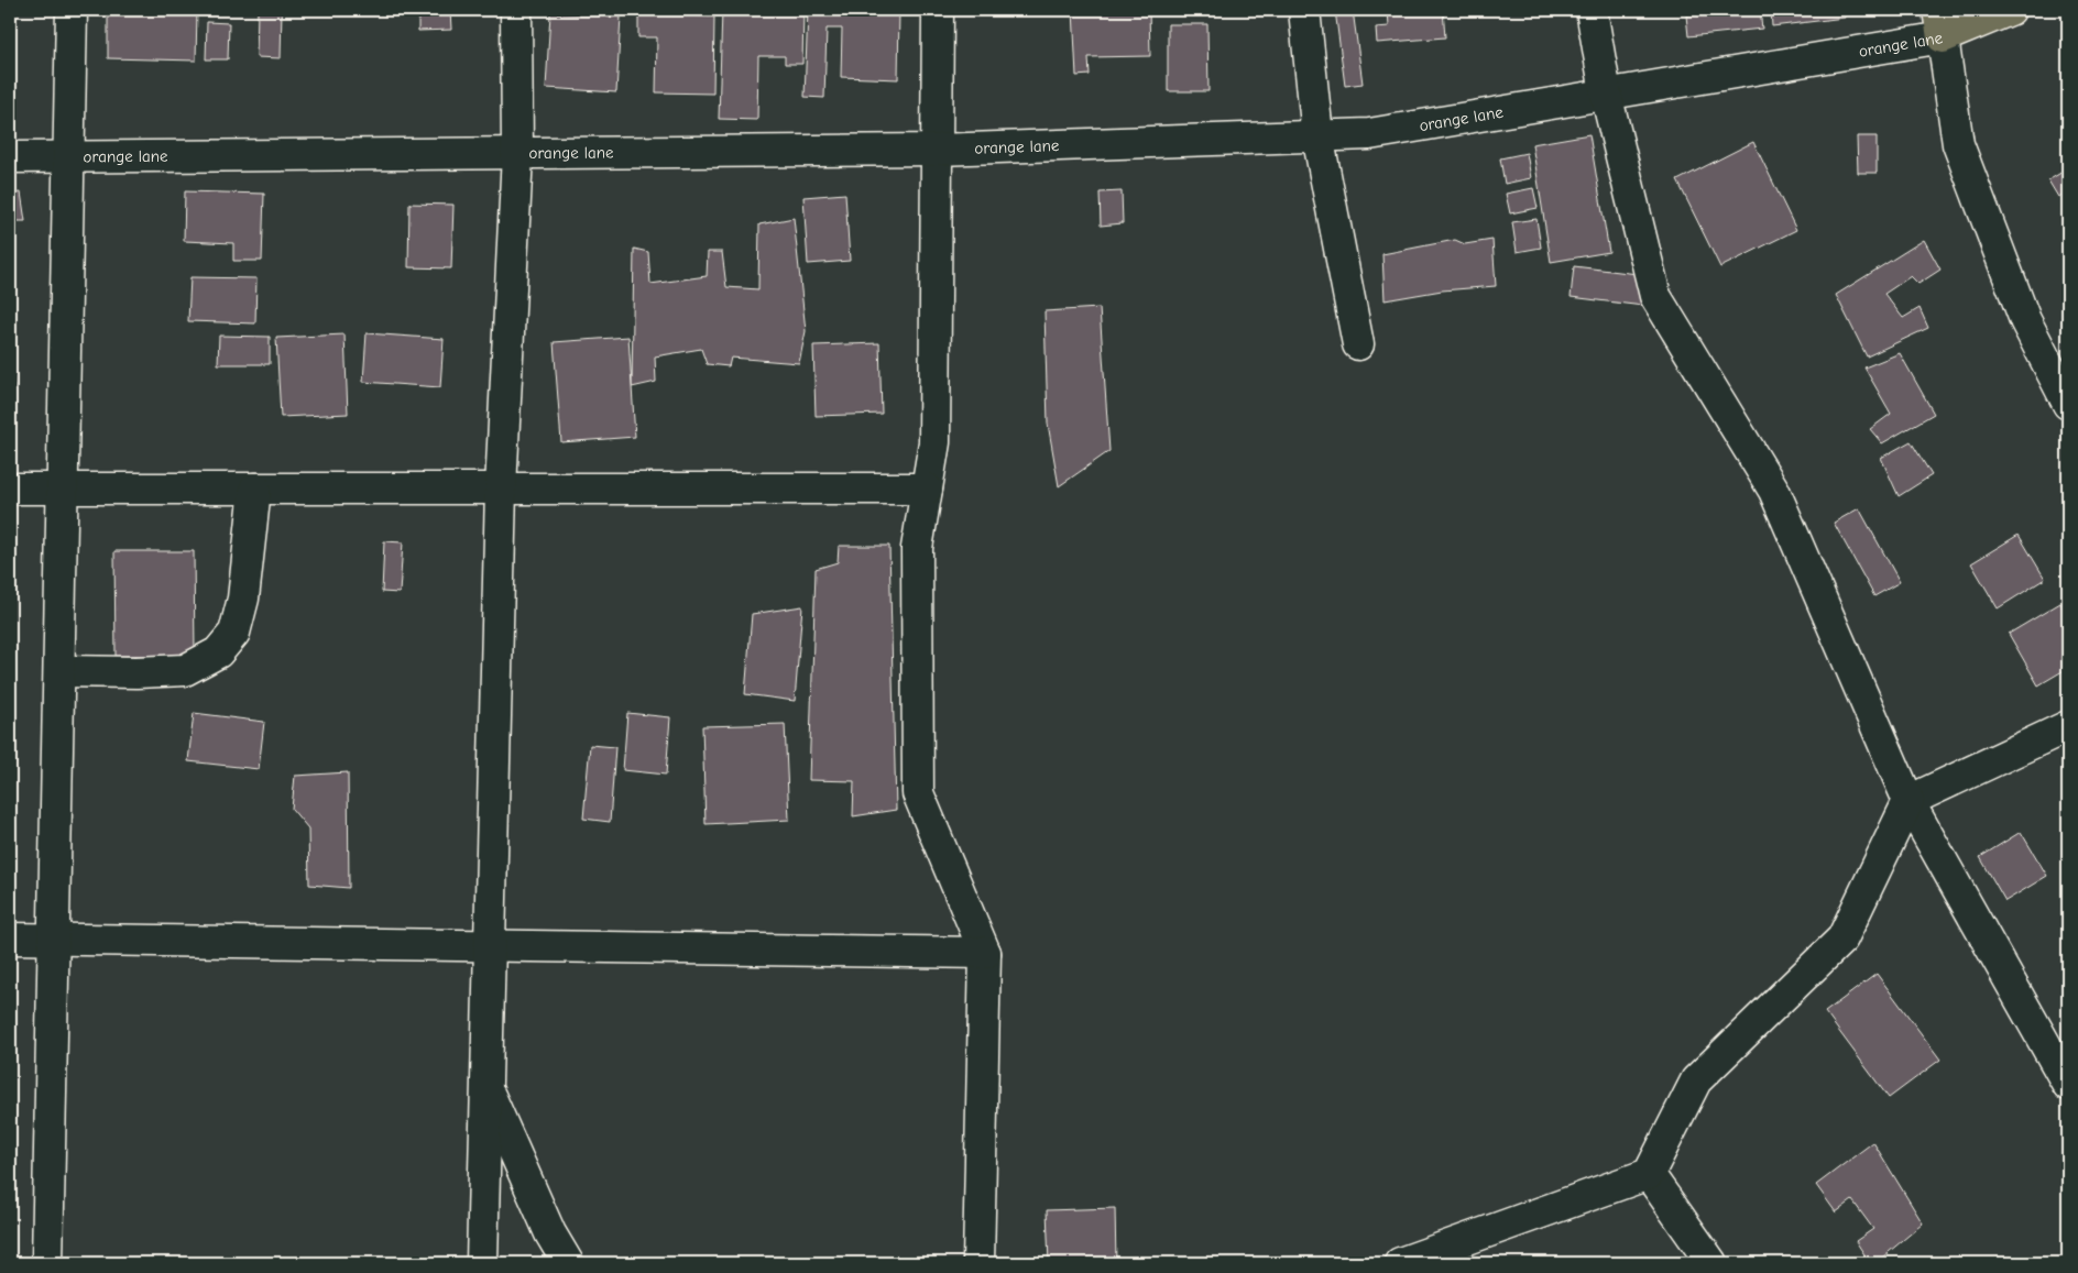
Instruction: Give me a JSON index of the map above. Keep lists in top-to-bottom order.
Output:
{
  "streets": {
    "main road": ["orange lane"]
  }
}
